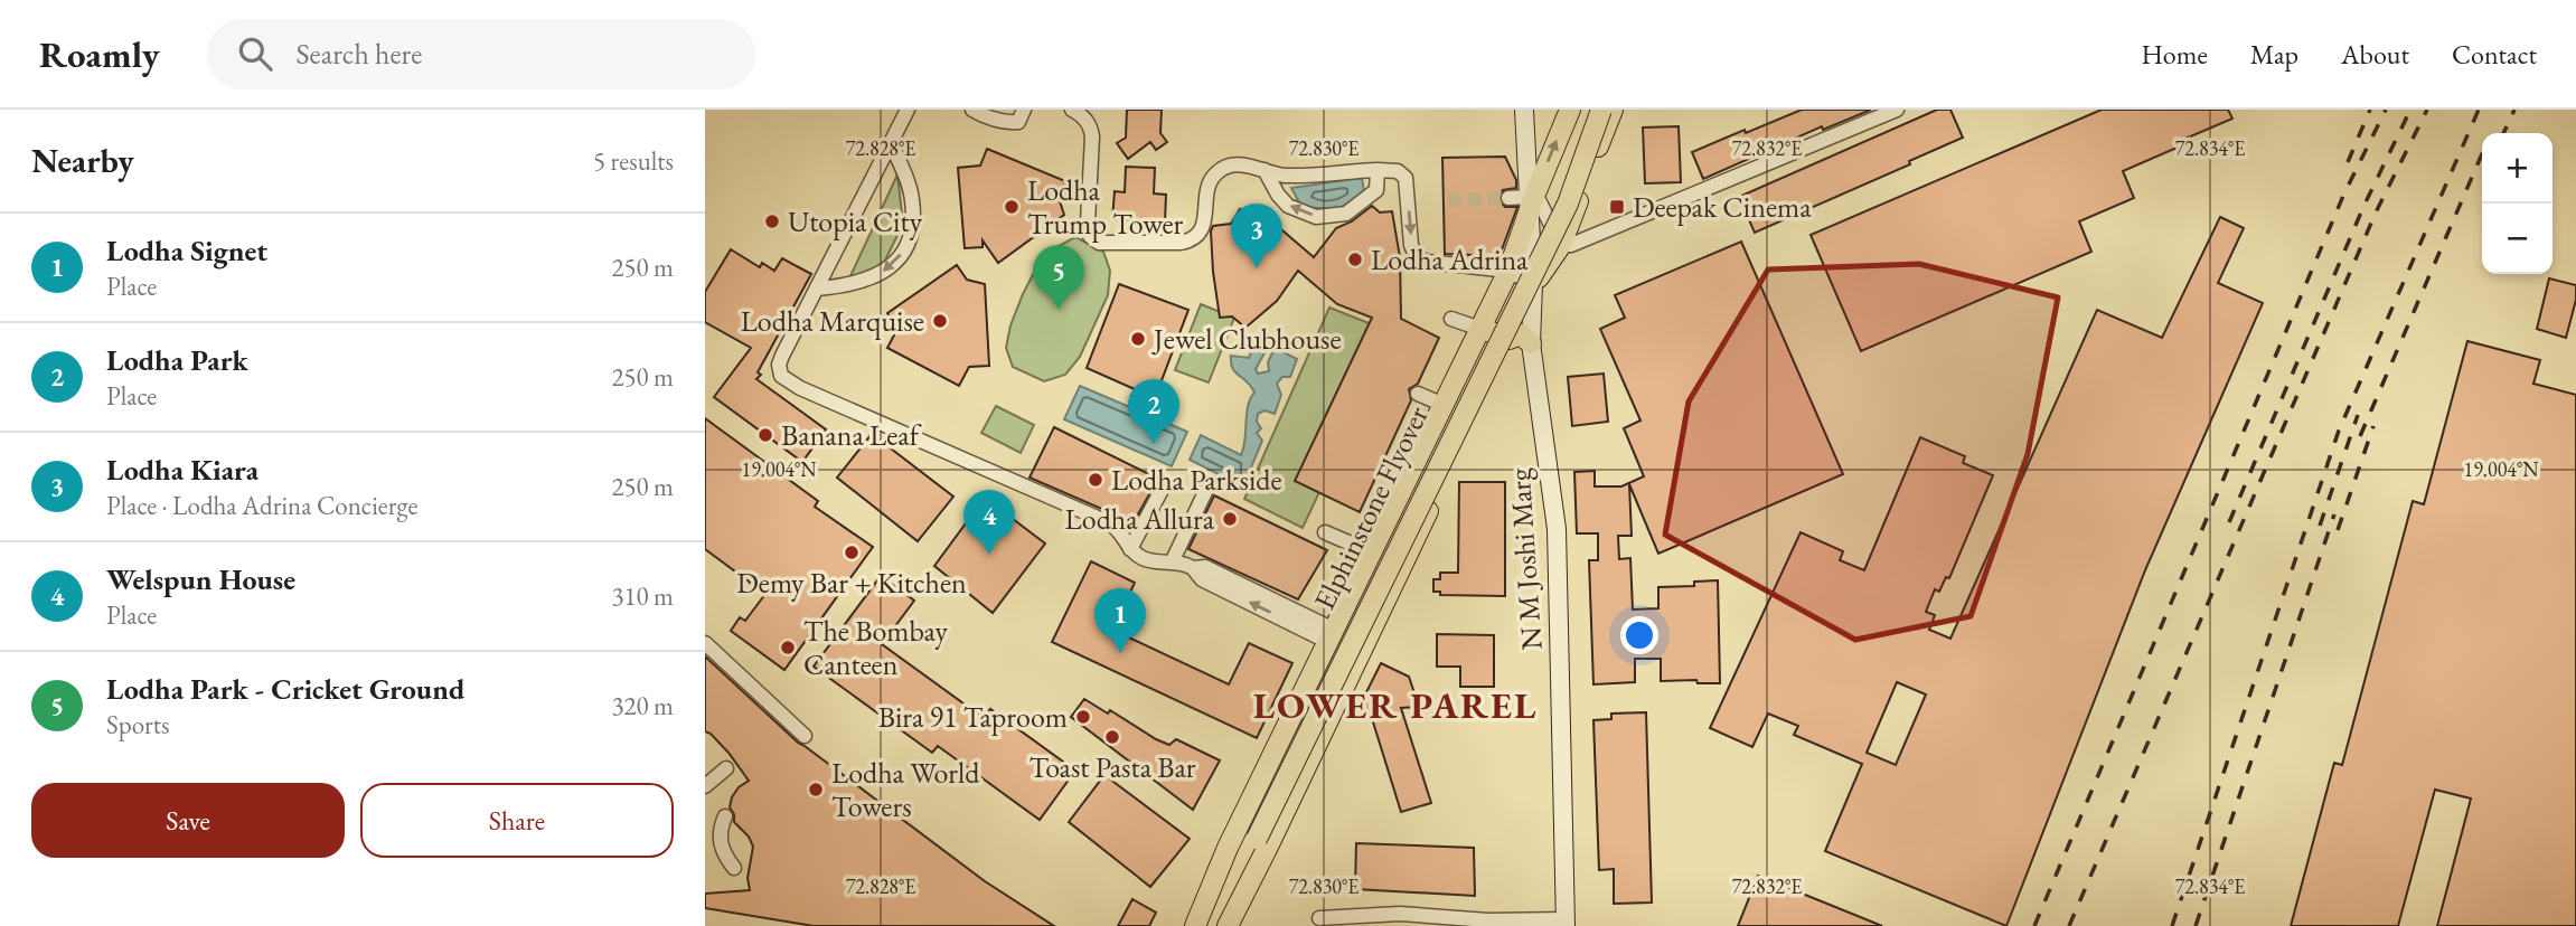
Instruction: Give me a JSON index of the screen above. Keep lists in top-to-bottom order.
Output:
{
  "streets": {
    "main road": ["Elphinstone Flyover", "N M Joshi Marg"]
  },
  "districts": ["LOWER PAREL"],
  "places": {
    "other": [
      "Lodha Trump Tower",
      "Utopia City",
      "Lodha Adrina",
      "Lodha Marquise",
      "Jewel Clubhouse",
      "Banana Leaf",
      "Lodha Parkside",
      "Lodha Allura",
      "Demy Bar + Kitchen",
      "The Bombay Canteen",
      "Bira 91 Taproom",
      "Toast Pasta Bar",
      "Lodha World Towers"
    ],
    "transit": ["Deepak Cinema"]
  },
  "page": {
    "header": "Roamly",
    "search": "Search here",
    "nav": [
      "Home",
      "Map",
      "About",
      "Contact"
    ],
    "heading": ["Nearby", "5 results"],
    "map_buttons": ["+", "−"],
    "pins": [
      "3",
      "5",
      "2",
      "4",
      "1"
    ],
    "list": [
      {
        "mark": "1",
        "name": "Lodha Signet",
        "note": "Place",
        "value": "250 m"
      },
      {
        "mark": "2",
        "name": "Lodha Park",
        "note": "Place",
        "value": "250 m"
      },
      {
        "mark": "3",
        "name": "Lodha Kiara",
        "note": "Place · Lodha Adrina Concierge",
        "value": "250 m"
      },
      {
        "mark": "4",
        "name": "Welspun House",
        "note": "Place",
        "value": "310 m"
      },
      {
        "mark": "5",
        "name": "Lodha Park - Cricket Ground",
        "note": "Sports",
        "value": "320 m"
      }
    ],
    "buttons": ["Save", "Share"]
  },
  "coordinates": [
    "72.828°E",
    "72.830°E",
    "72.832°E",
    "72.834°E",
    "19.004°N"
  ]
}
